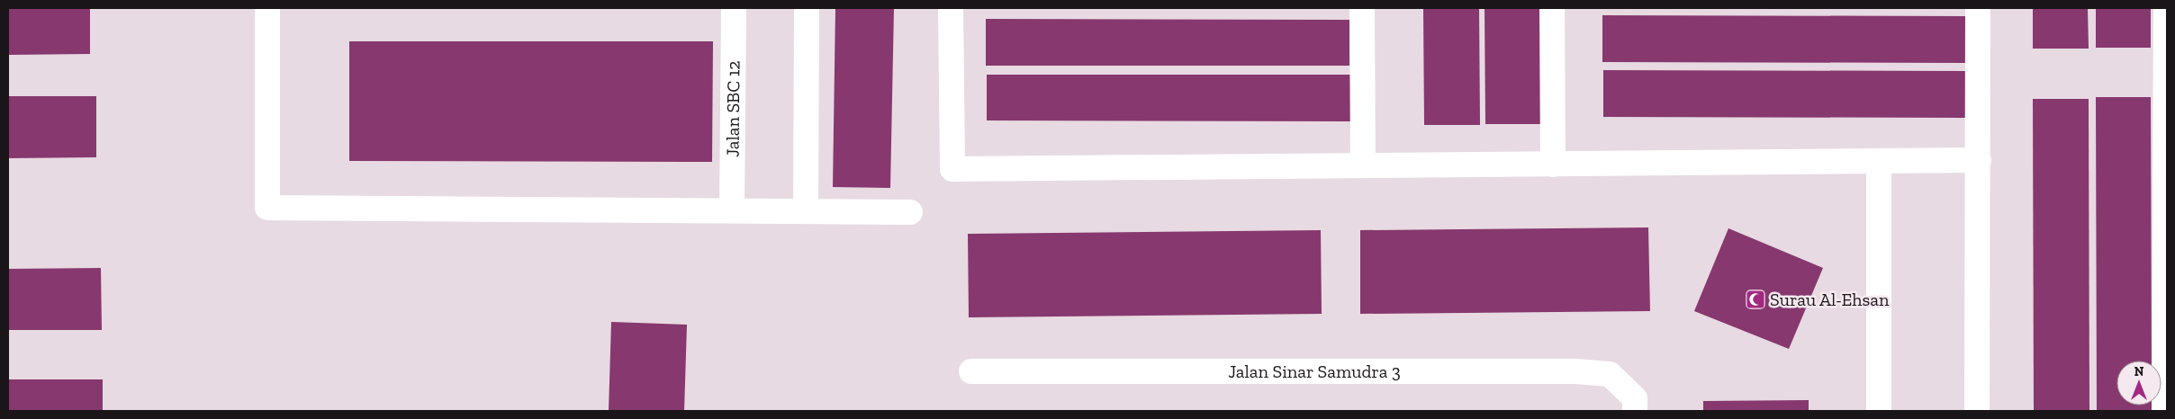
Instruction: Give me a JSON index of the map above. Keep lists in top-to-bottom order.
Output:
{
  "streets": {
    "street": ["Jalan SBC 12", "Jalan Sinar Samudra 3"]
  },
  "places": {
    "mosque": ["Surau Al-Ehsan"]
  },
  "north": "top"
}
